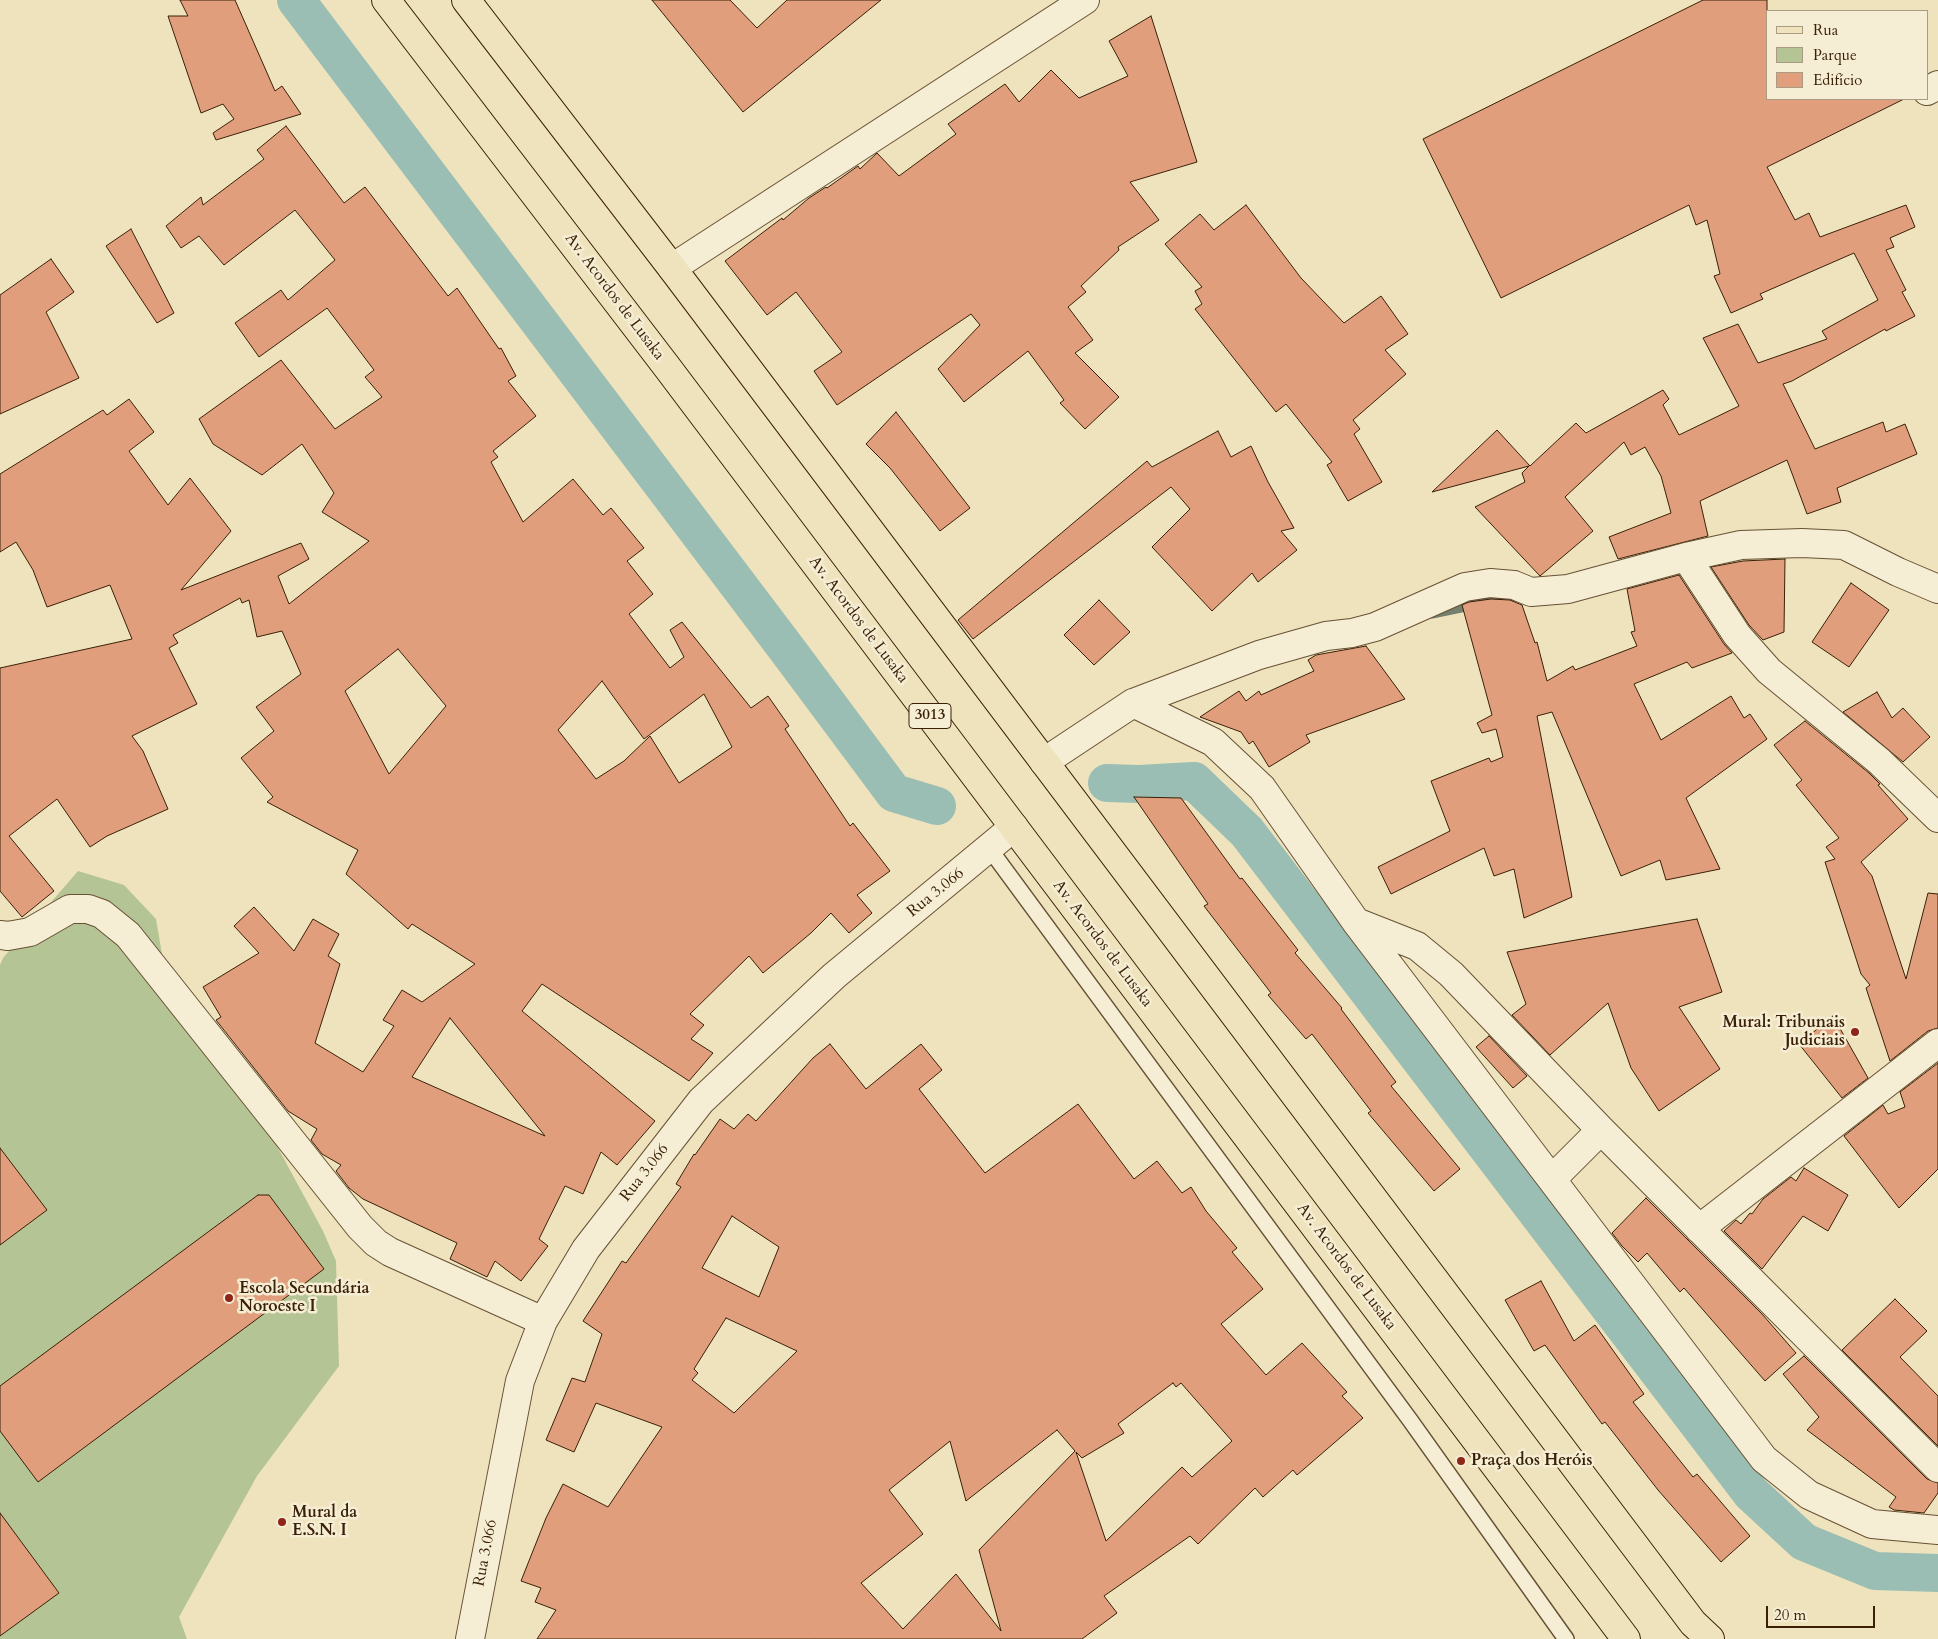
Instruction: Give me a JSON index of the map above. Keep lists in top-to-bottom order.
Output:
{
  "streets": {
    "main road": ["Av. Acordos de Lusaka", "3013"],
    "street": ["Rua 3.066"]
  },
  "crossings": [
    ["Av. Acordos de Lusaka", "Rua 3.066"]
  ],
  "places": [
    "Mural: Tribunais Judiciais",
    "Escola Secundária Noroeste I",
    "Praça dos Heróis",
    "Mural da E.S.N. I"
  ],
  "legend": ["Rua", "Parque", "Edifício"],
  "scale_bar": "20 m"
}
